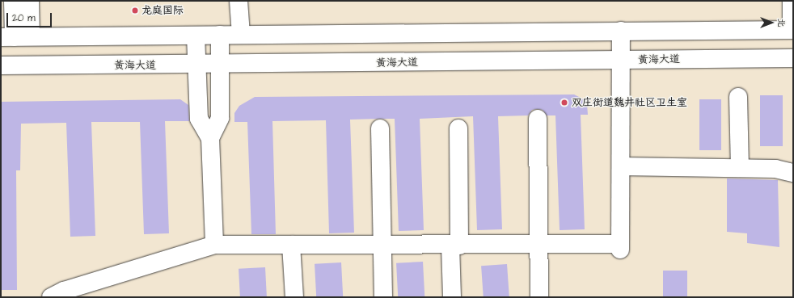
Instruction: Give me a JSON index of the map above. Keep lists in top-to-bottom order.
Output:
{
  "streets": {
    "street": ["黄海大道"]
  },
  "places": ["龙庭国际", "双庄街道魏井社区卫生室"],
  "scale_bar": "20 m",
  "north": "right"
}
